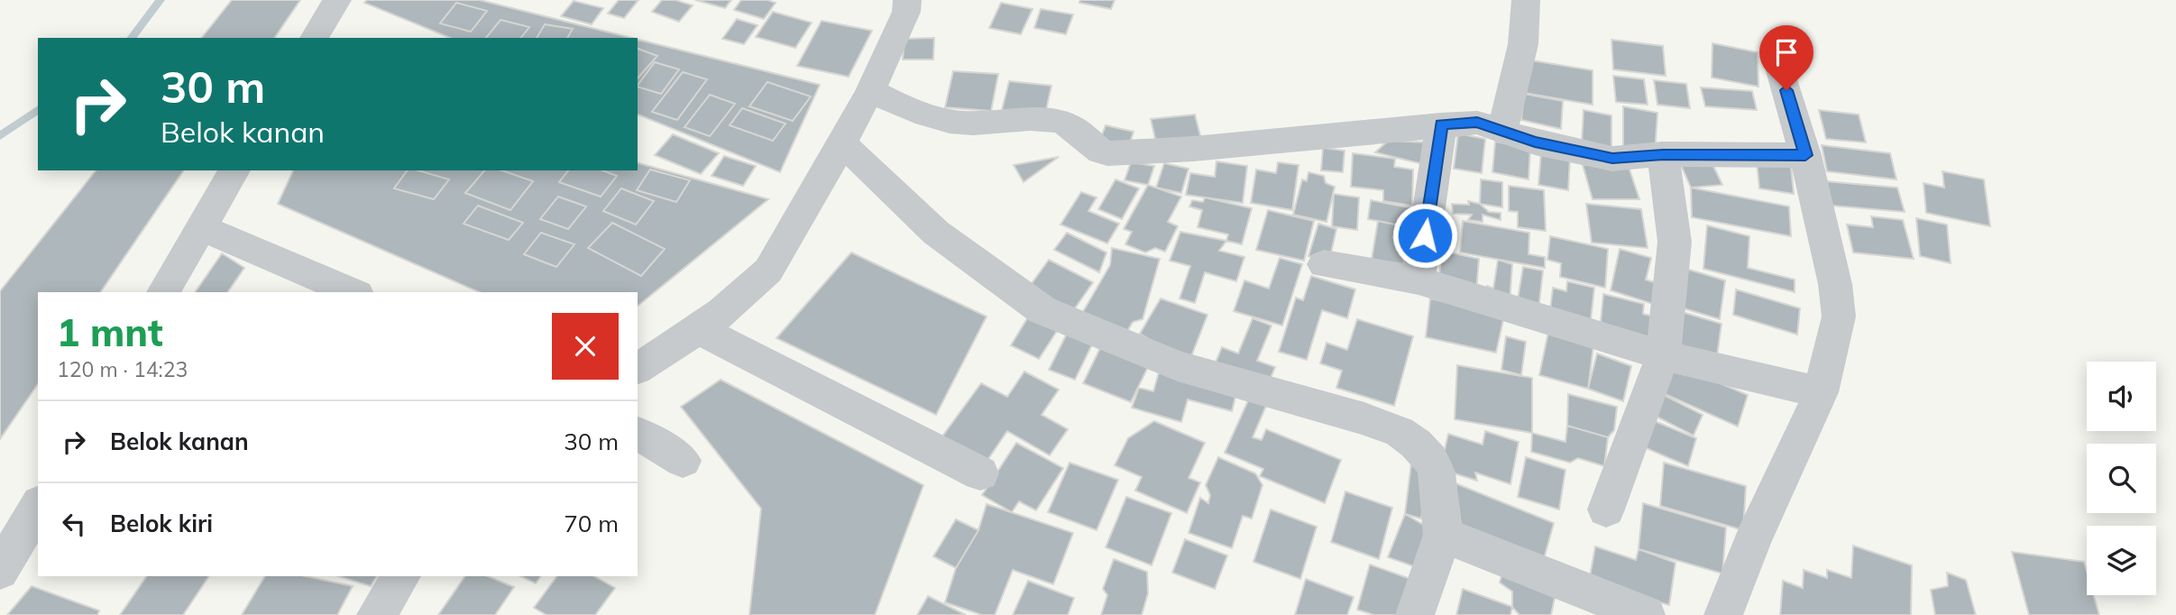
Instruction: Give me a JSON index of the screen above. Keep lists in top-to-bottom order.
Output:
{
  "page": {
    "turn": ["30 m", "Belok kanan"],
    "heading": ["1 mnt", "120 m · 14:23"],
    "list": [
      {
        "name": "Belok kanan",
        "value": "30 m"
      },
      {
        "name": "Belok kiri",
        "value": "70 m"
      }
    ]
  }
}
